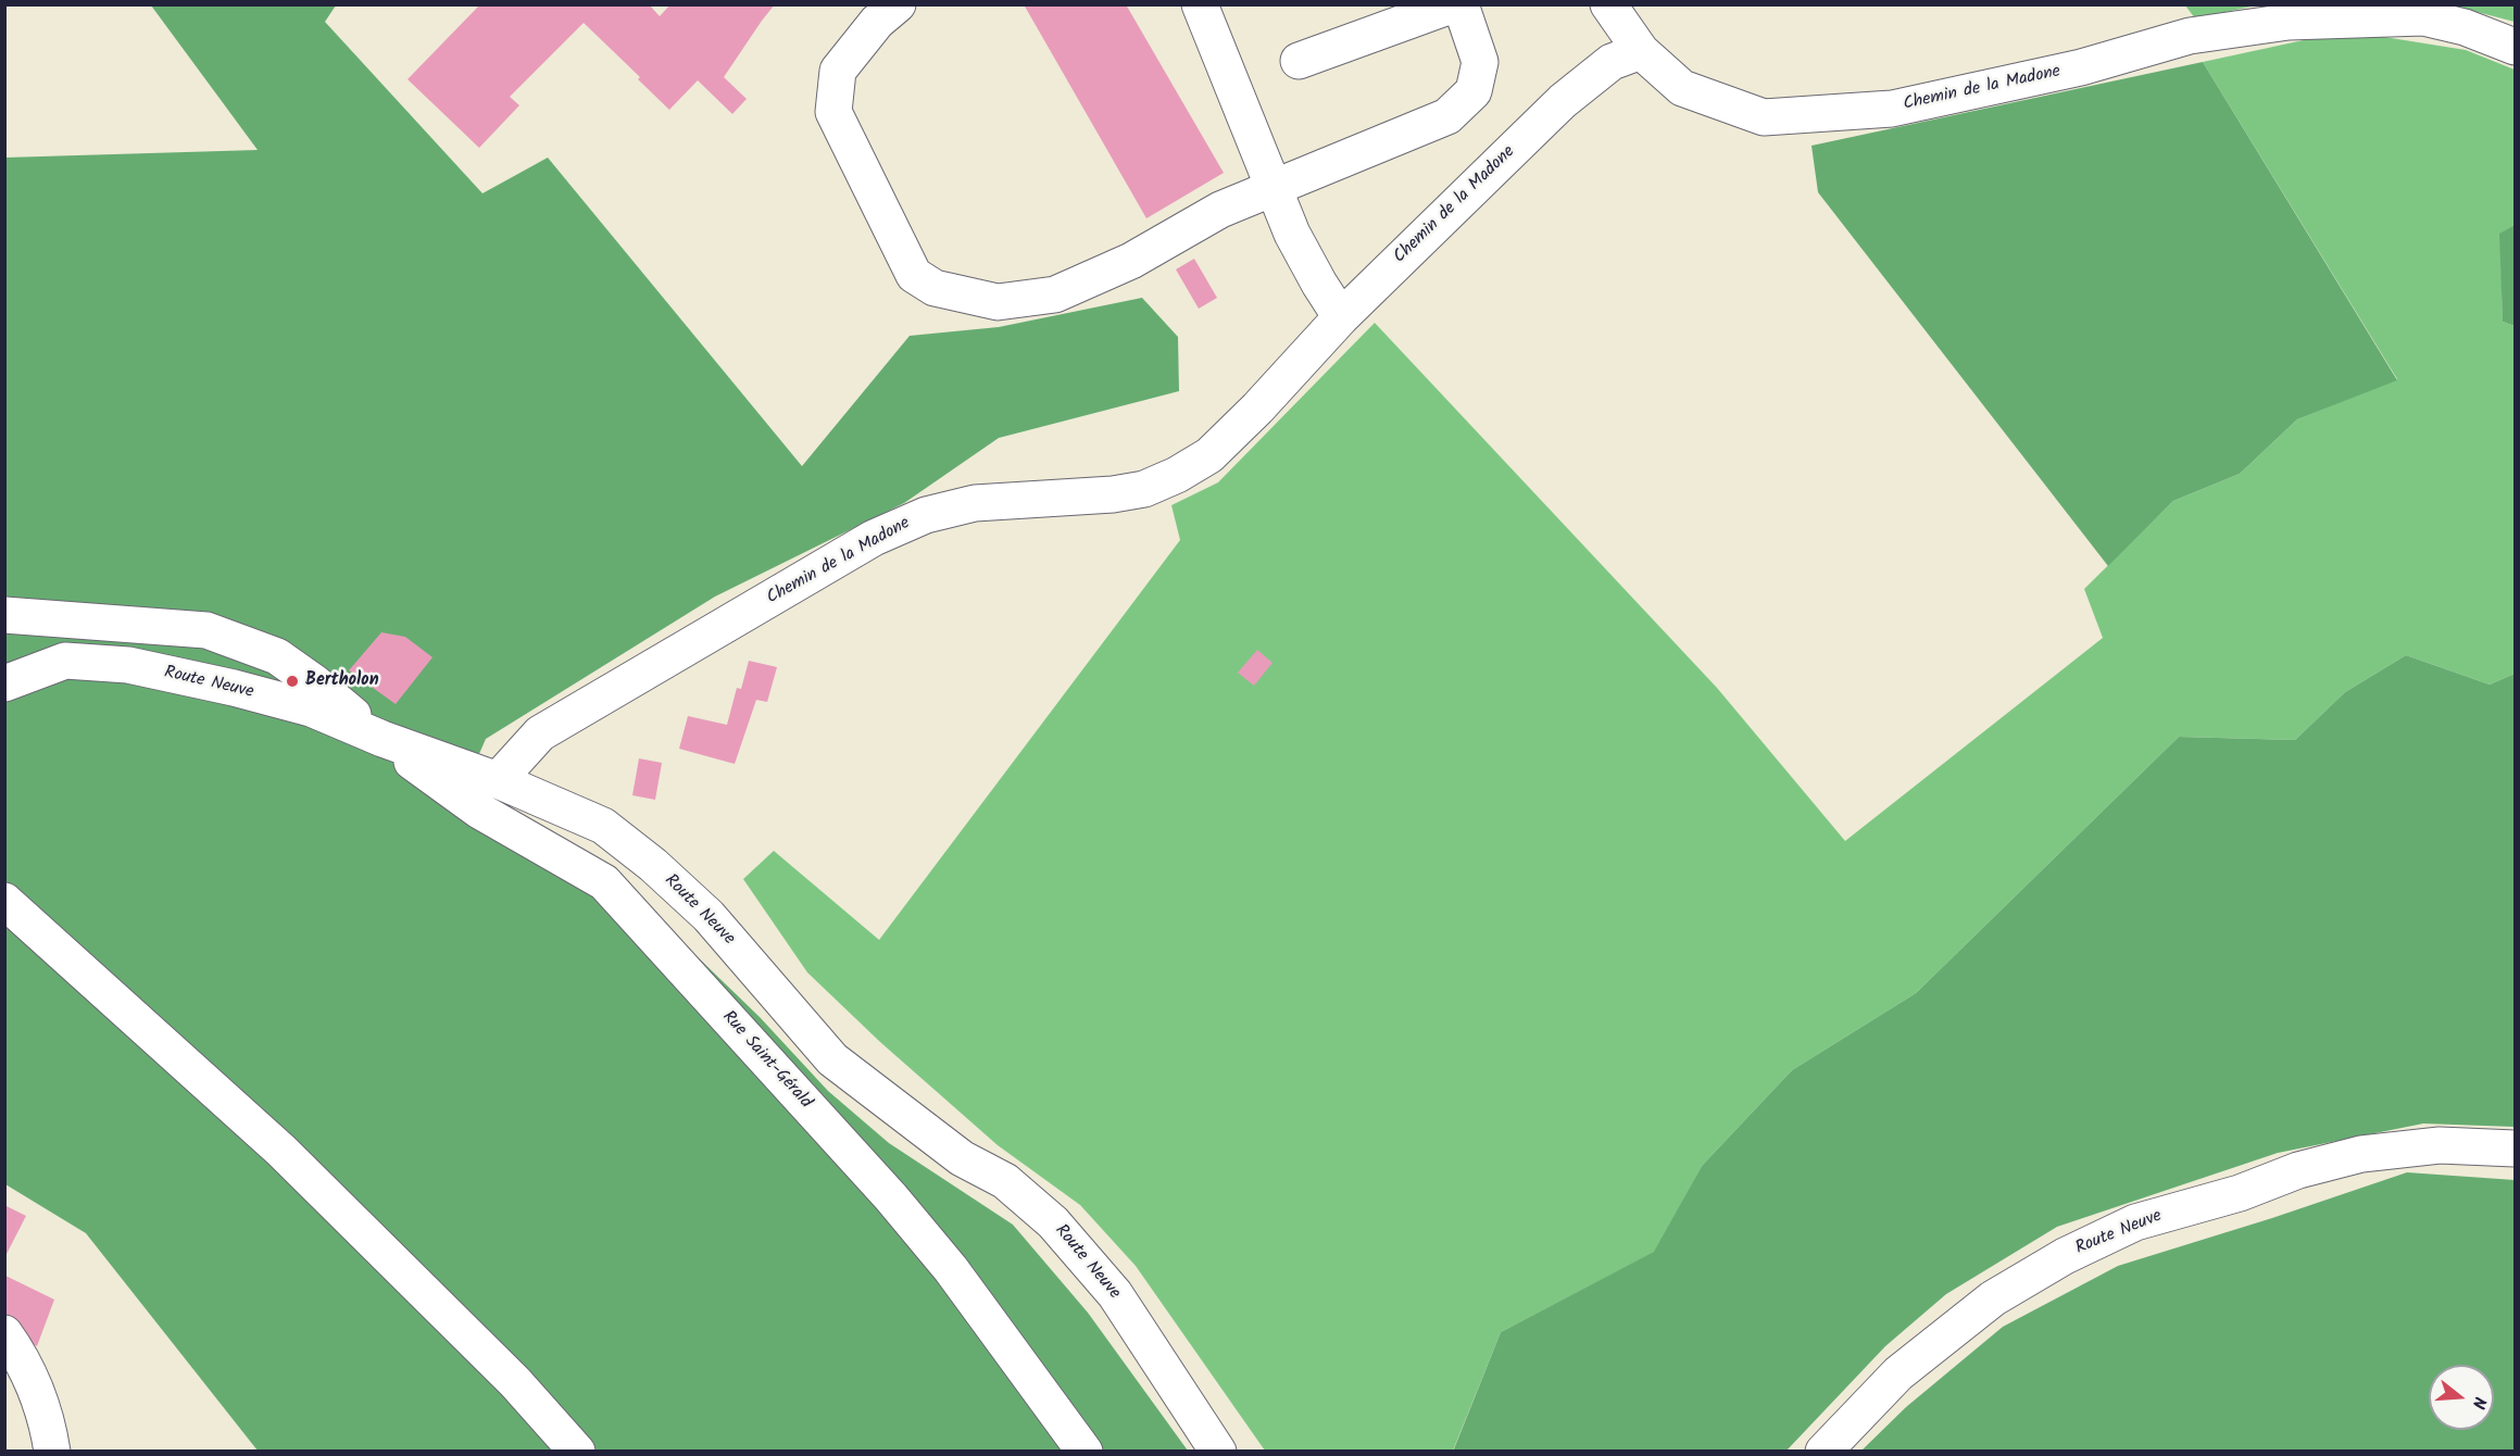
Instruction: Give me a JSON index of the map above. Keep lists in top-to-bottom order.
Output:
{
  "streets": {
    "street": ["Chemin de la Madone", "Route Neuve", "Rue Saint-Gérald"]
  },
  "crossings": [
    ["Chemin de la Madone", "Route Neuve"],
    ["Route Neuve", "Rue Saint-Gérald"]
  ],
  "places": ["Bertholon"],
  "north": "right"
}
